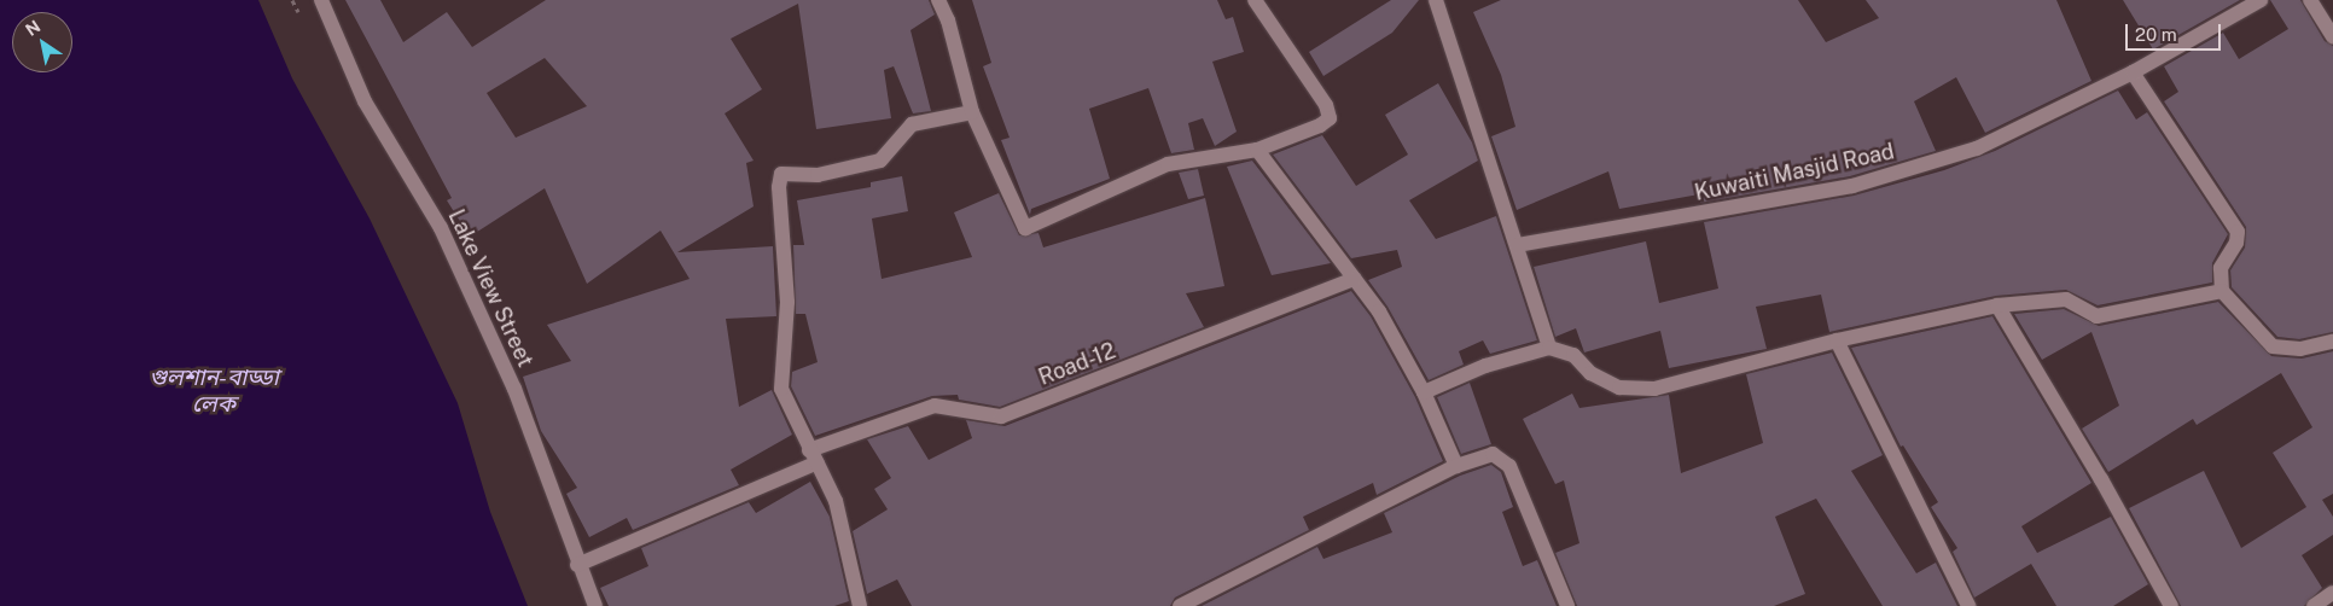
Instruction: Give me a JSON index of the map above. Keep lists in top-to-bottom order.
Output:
{
  "streets": {
    "street": ["Kuwaiti Masjid Road", "Lake View Street", "Road-12"]
  },
  "crossings": [
    ["Lake View Street", "Road-12"]
  ],
  "water": ["গুলশান-বাড্ডা লেক"],
  "scale_bar": "20 m",
  "north": "top left"
}
